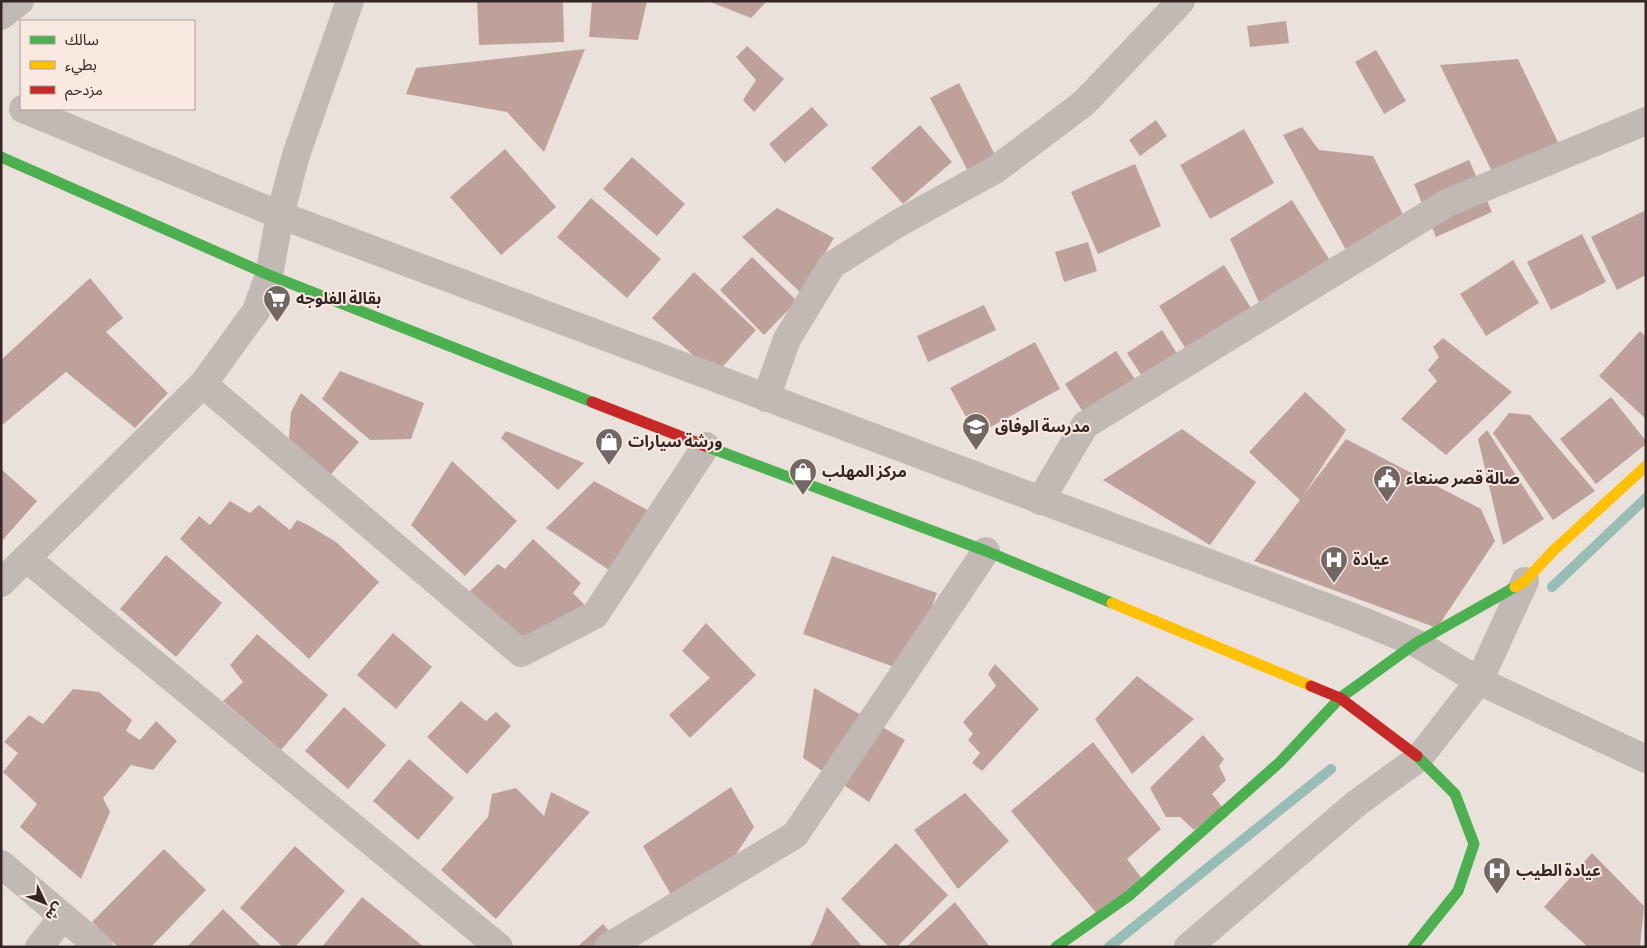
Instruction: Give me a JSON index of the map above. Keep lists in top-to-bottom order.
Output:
{
  "places": {
    "supermarket": ["بقالة الفلوجه"],
    "school or university": ["مدرسة الوفاق"],
    "shop": ["ورشة سيارات", "مركز المهلب"],
    "public building": ["صالة قصر صنعاء"],
    "hospital": ["عيادة", "عيادة الطيب"]
  },
  "legend": ["سالك", "بطيء", "مزدحم"],
  "north": "bottom right"
}
